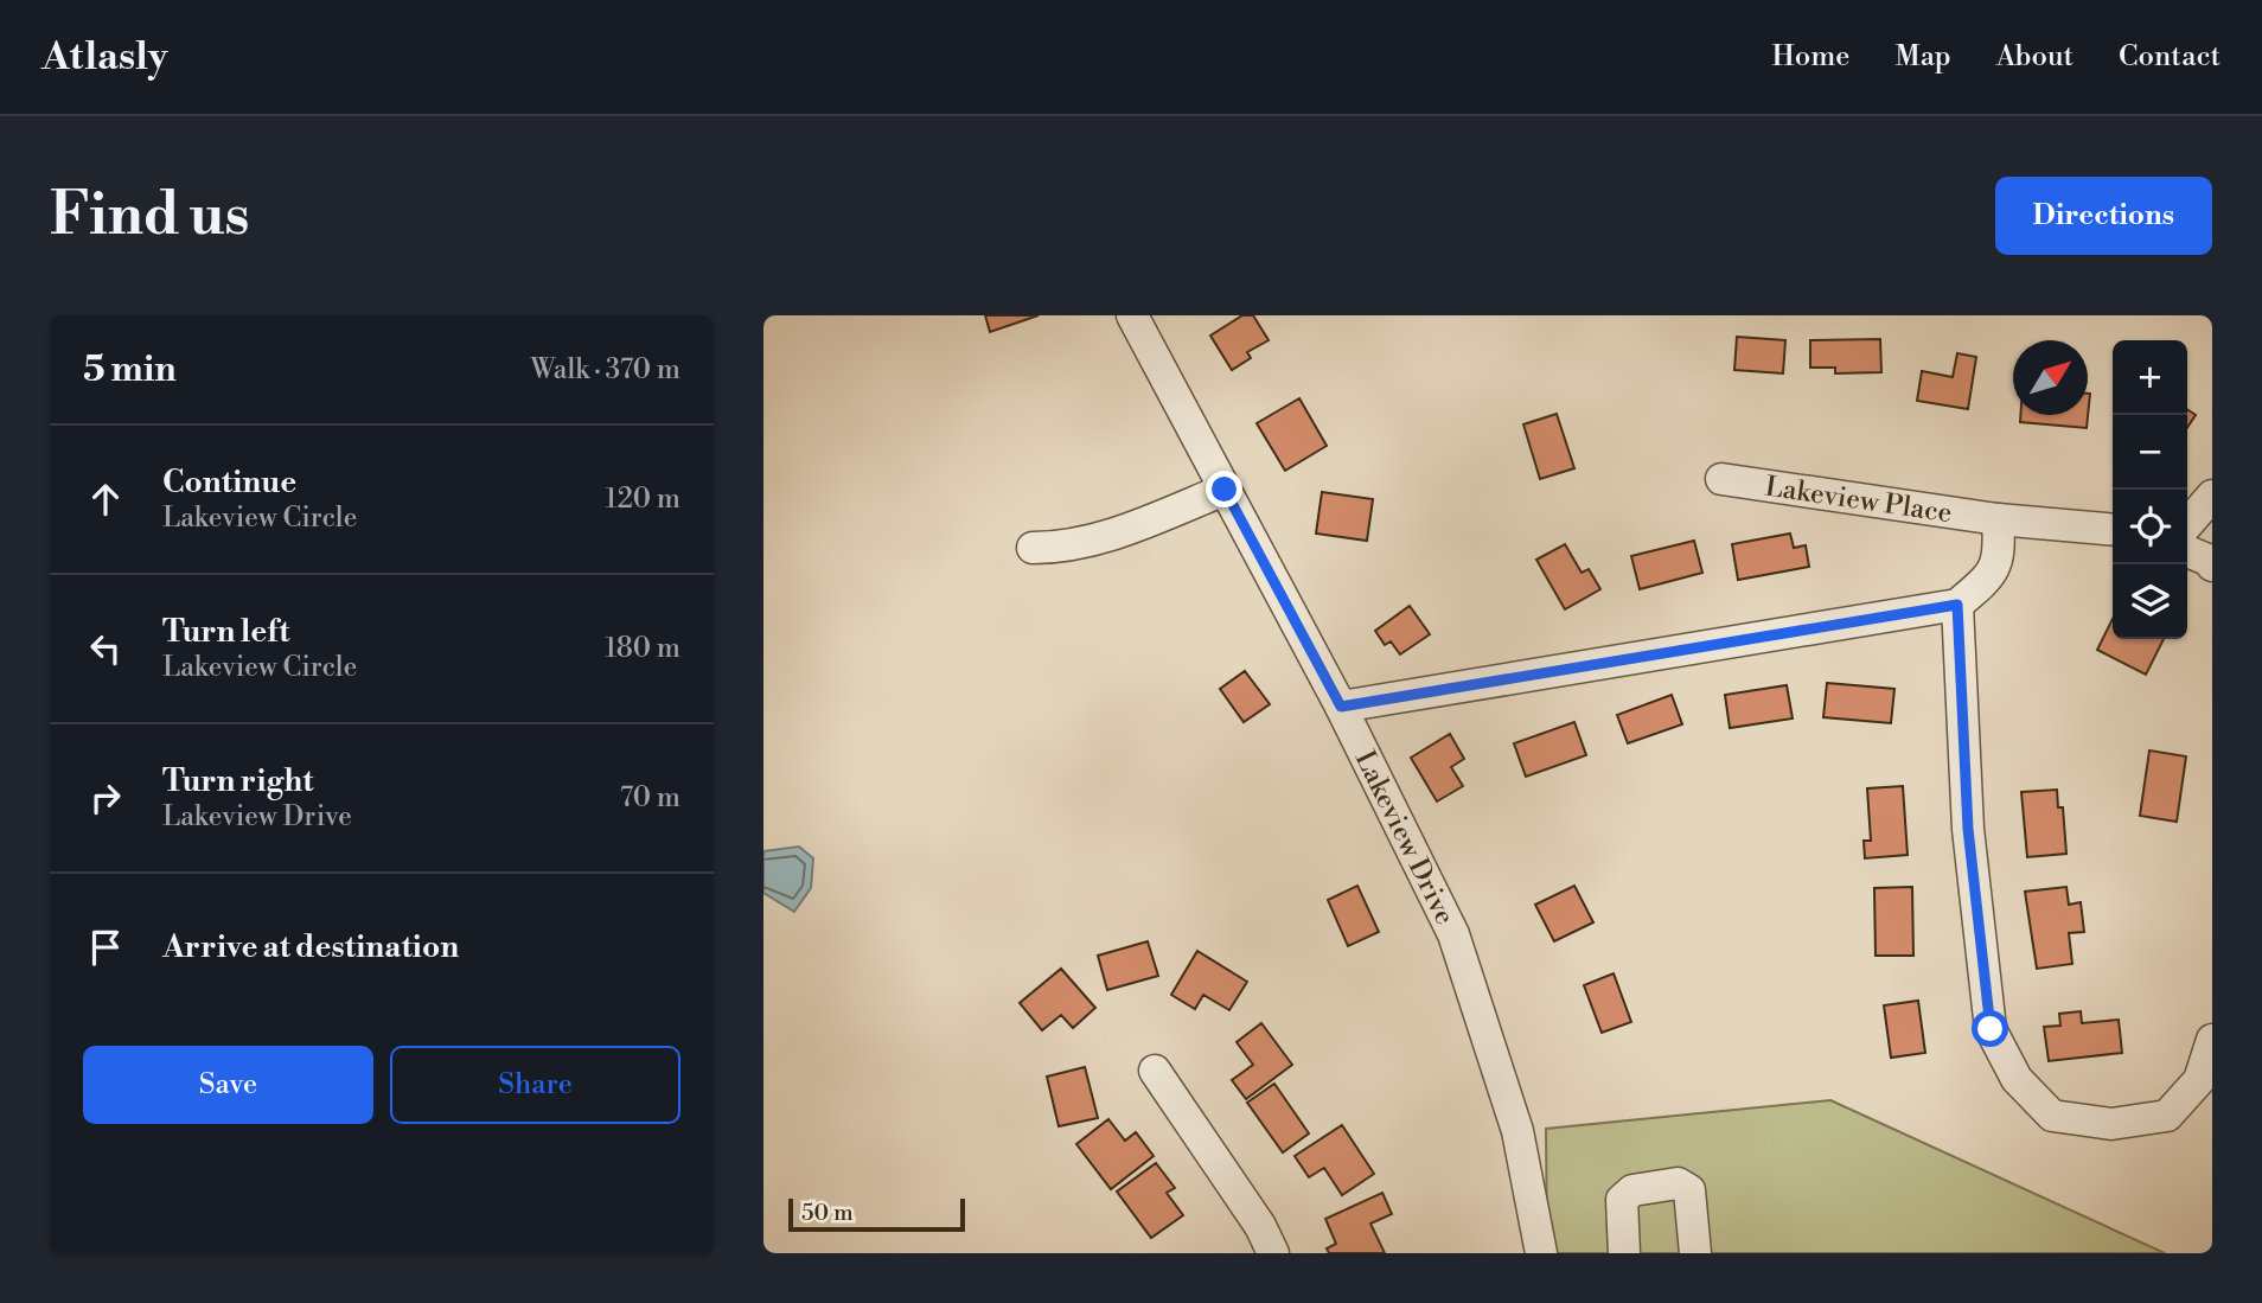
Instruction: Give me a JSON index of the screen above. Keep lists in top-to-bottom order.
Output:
{
  "streets": {
    "street": ["Lakeview Place", "Lakeview Drive"]
  },
  "scale_bar": "50 m",
  "north": "top right",
  "page": {
    "header": "Atlasly",
    "nav": [
      "Home",
      "Map",
      "About",
      "Contact"
    ],
    "buttons": [
      "Directions",
      ["Save", "Share"]
    ],
    "title": "Find us",
    "heading": ["5 min", "Walk · 370 m"],
    "map_buttons": ["+", "−"],
    "list": [
      ["Continue", "Lakeview Circle", "120 m"],
      ["Turn left", "Lakeview Circle", "180 m"],
      ["Turn right", "Lakeview Drive", "70 m"],
      "Arrive at destination"
    ],
    "scale": "50 m"
  }
}
